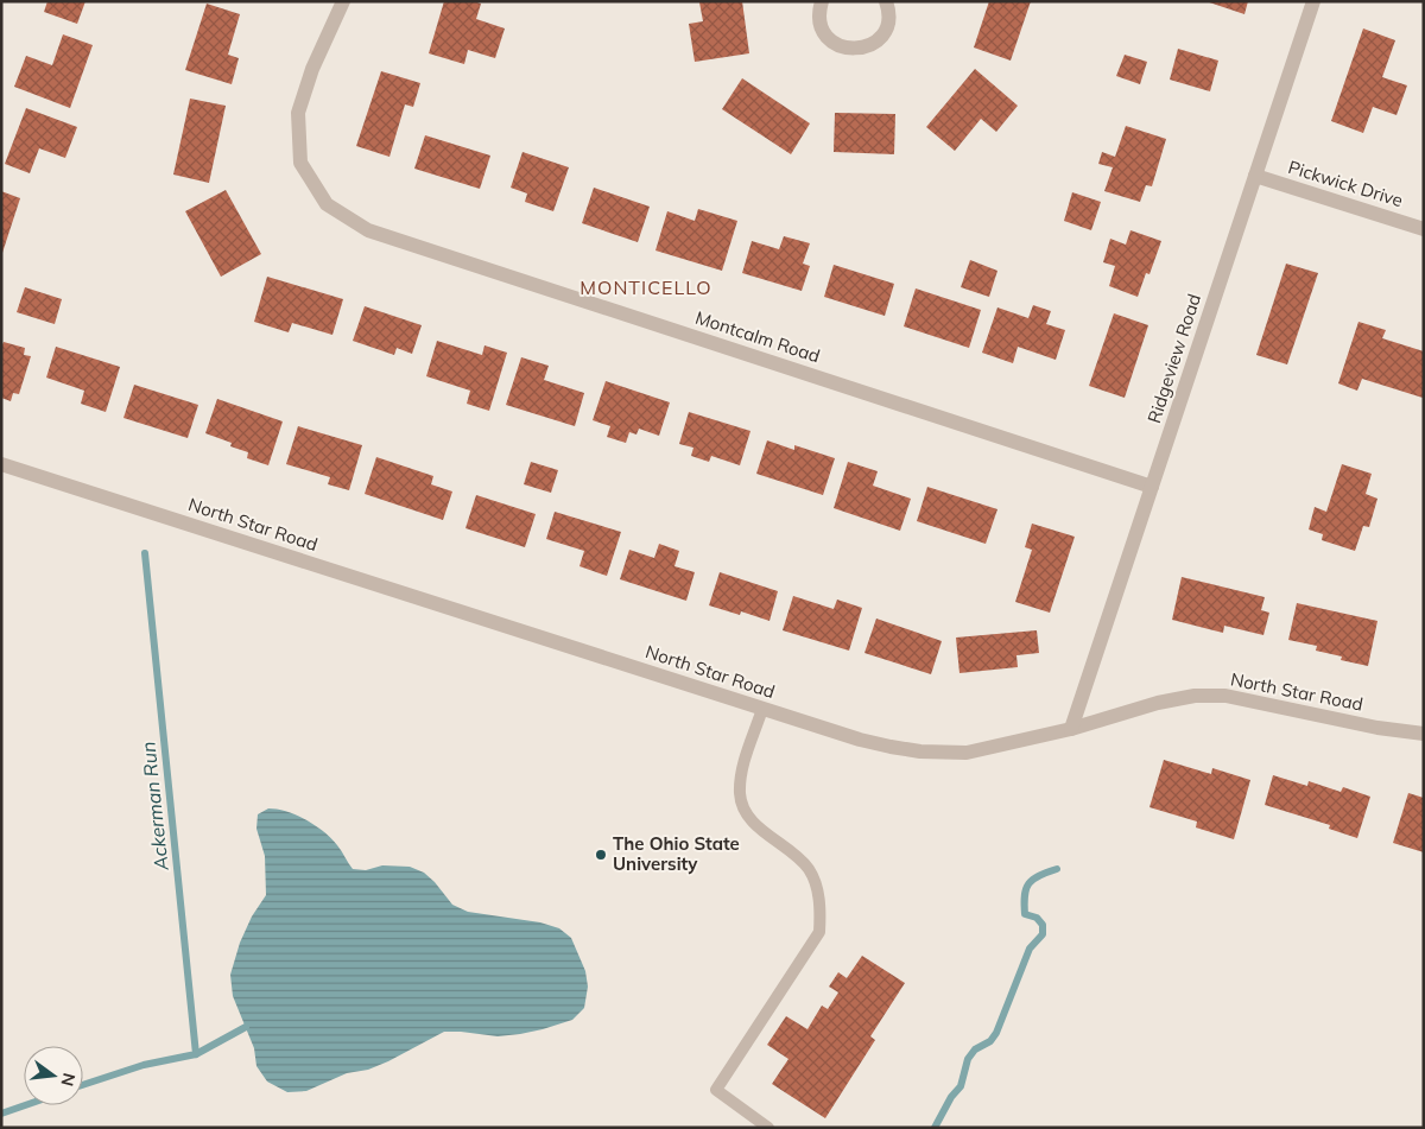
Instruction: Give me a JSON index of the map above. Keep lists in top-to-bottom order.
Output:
{
  "streets": {
    "street": [
      "Pickwick Drive",
      "Montcalm Road",
      "Ridgeview Road",
      "North Star Road"
    ]
  },
  "crossings": [
    ["Pickwick Drive", "Ridgeview Road"],
    ["Montcalm Road", "Ridgeview Road"],
    ["Ridgeview Road", "North Star Road"]
  ],
  "districts": ["MONTICELLO"],
  "water": ["Ackerman Run"],
  "places": ["The Ohio State University"],
  "north": "right"
}
